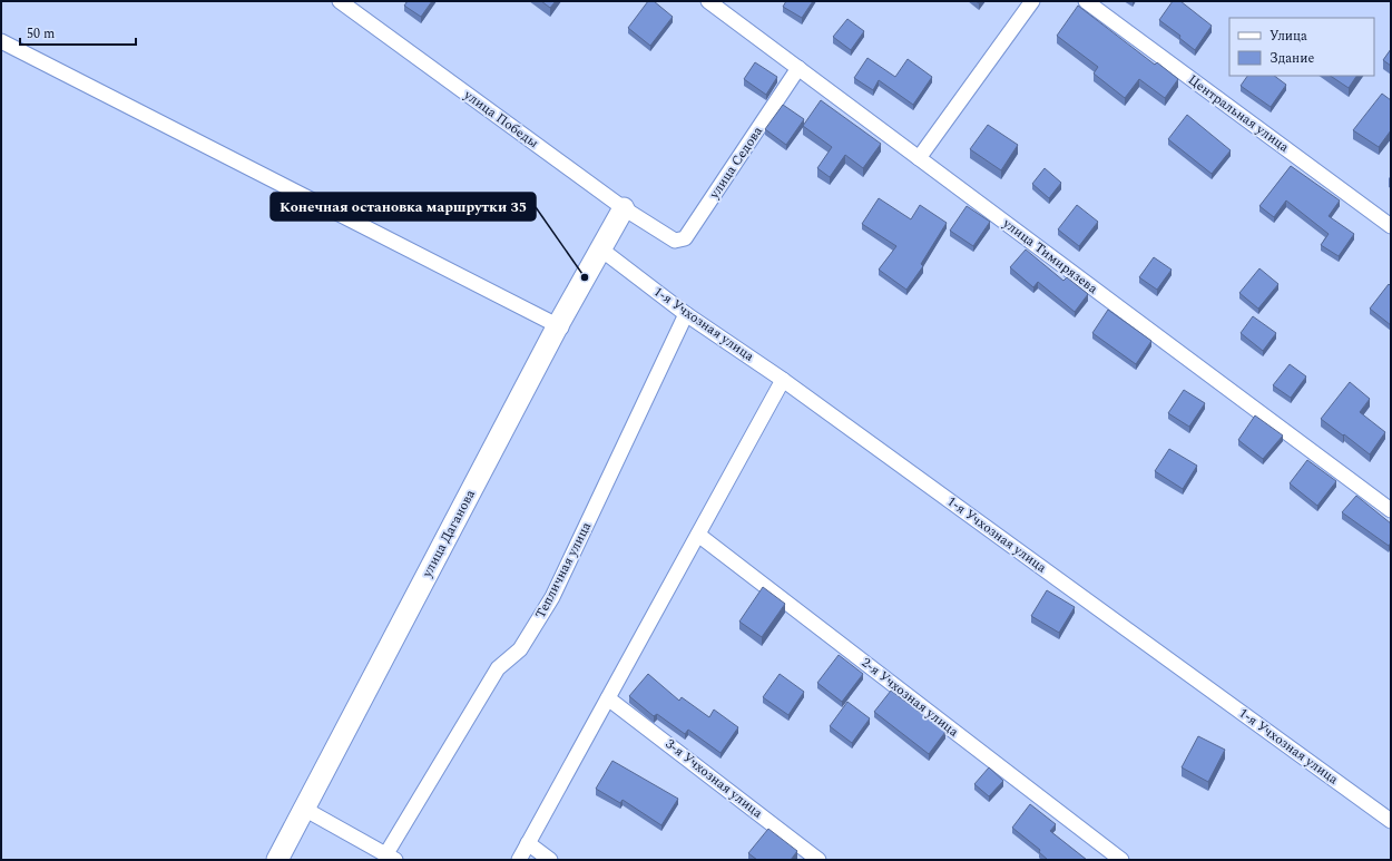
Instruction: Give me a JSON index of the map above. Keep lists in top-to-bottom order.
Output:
{
  "streets": {
    "main road": ["улица Даганова"],
    "street": [
      "Центральная улица",
      "улица Победы",
      "улица Седова",
      "улица Тимирязева",
      "1-я Учхозная улица",
      "Тепличная улица",
      "2-я Учхозная улица",
      "3-я Учхозная улица"
    ]
  },
  "crossings": [
    ["улица Победы", "улица Седова"],
    ["улица Победы", "улица Даганова"],
    ["улица Седова", "улица Тимирязева"],
    ["1-я Учхозная улица", "улица Даганова"],
    ["1-я Учхозная улица", "Тепличная улица"]
  ],
  "places": ["Конечная остановка маршрутки 35"],
  "legend": ["Улица", "Здание"],
  "scale_bar": "50 m"
}
